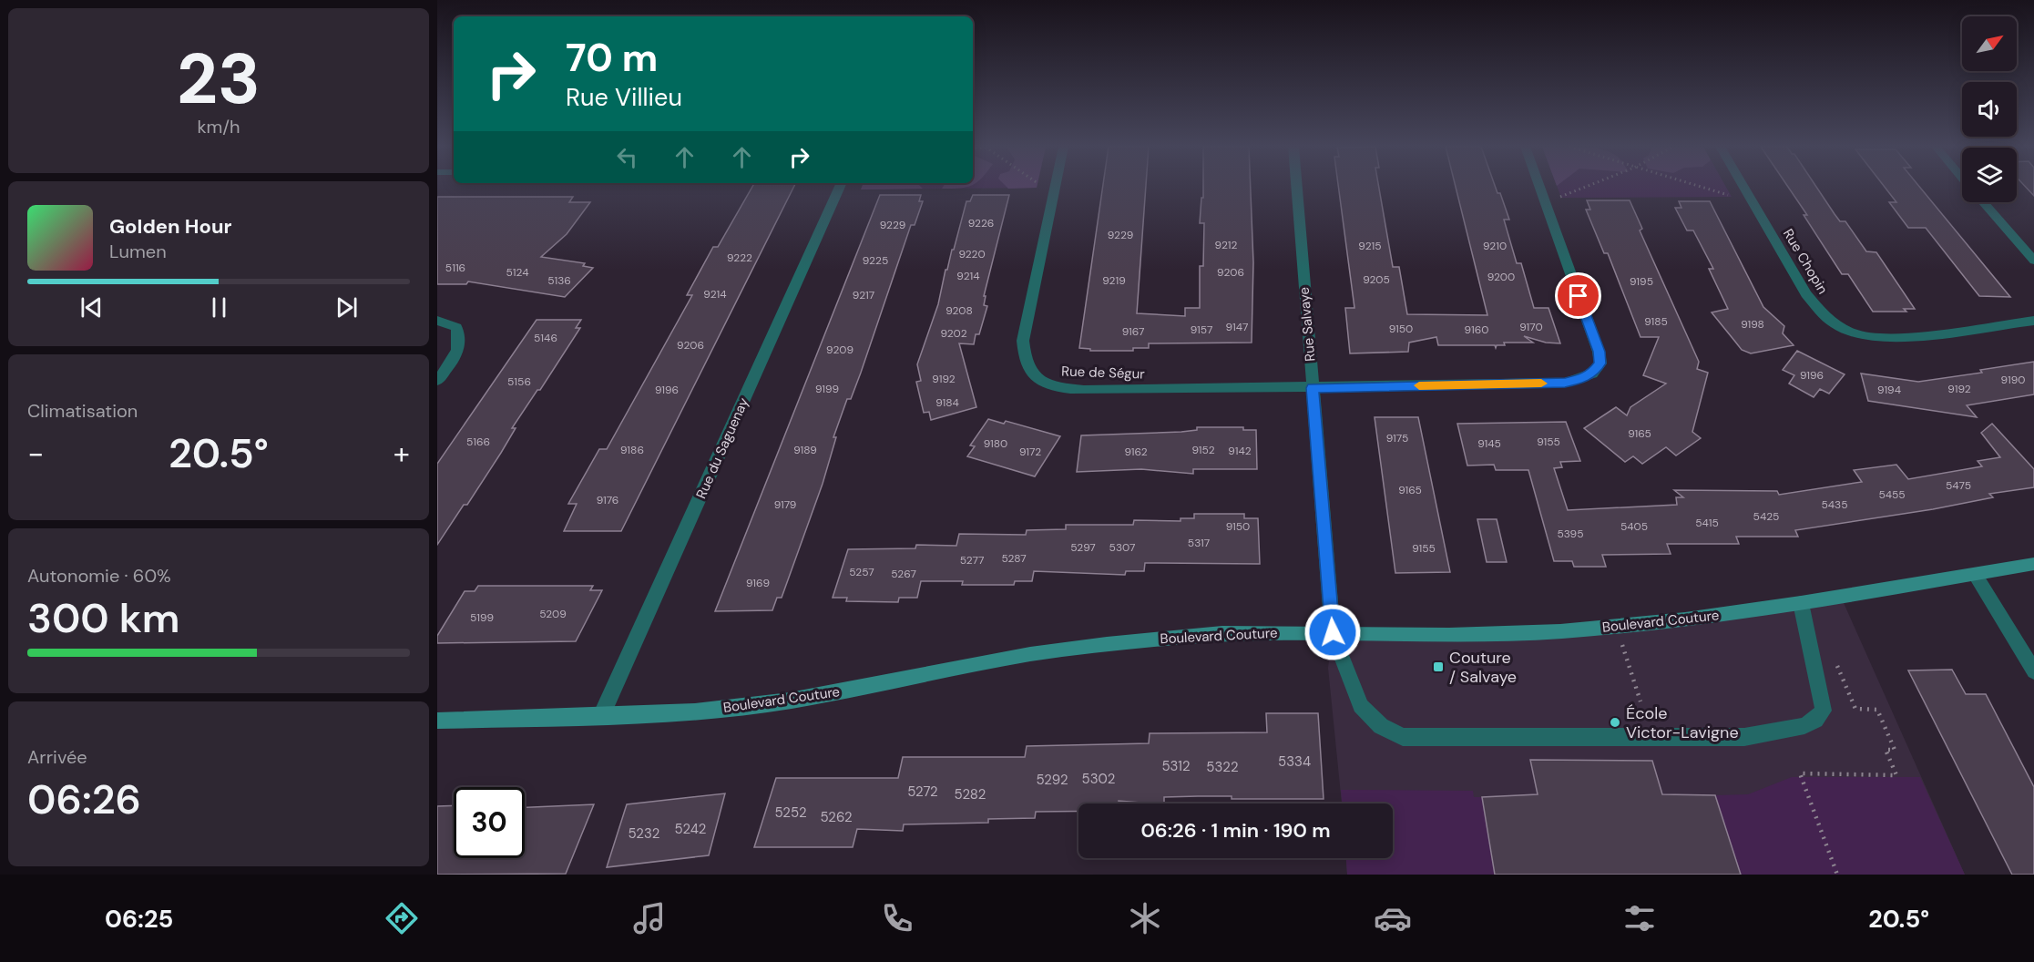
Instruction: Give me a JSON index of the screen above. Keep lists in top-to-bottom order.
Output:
{
  "streets": {
    "street": [
      "Rue Chopin",
      "Rue Salvaye",
      "Rue de Ségur",
      "Rue du Saguenay",
      "Boulevard Couture"
    ]
  },
  "crossings": [
    ["Rue Salvaye", "Rue de Ségur"],
    ["Rue Salvaye", "Boulevard Couture"],
    ["Rue du Saguenay", "Boulevard Couture"]
  ],
  "places": {
    "transit": ["Couture / Salvaye"],
    "other": ["École Victor-Lavigne"]
  },
  "house_numbers": [
    "9226",
    "9229",
    "9229",
    "9212",
    "9215",
    "9210",
    "9220",
    "9222",
    "9225",
    "5116",
    "5124",
    "9206",
    "9214",
    "9200",
    "9205",
    "5136",
    "9219",
    "9195",
    "9214",
    "9217",
    "9208",
    "9185",
    "9198",
    "9147",
    "9170",
    "9150",
    "9157",
    "9160",
    "9167",
    "9202",
    "5146",
    "9206",
    "9209",
    "9196",
    "9192",
    "9190",
    "5156",
    "9199",
    "9192",
    "9196",
    "9194",
    "9184",
    "9165",
    "9175",
    "5166",
    "9155",
    "9180",
    "9145",
    "9186",
    "9189",
    "9152",
    "9142",
    "9172",
    "9162",
    "5475",
    "9165",
    "5455",
    "9176",
    "9179",
    "5435",
    "5425",
    "5415",
    "9150",
    "5405",
    "5395",
    "5317",
    "5297",
    "5307",
    "9155",
    "5287",
    "5277",
    "5257",
    "5267",
    "9169",
    "5209",
    "5199",
    "5334",
    "5312",
    "5322",
    "5302",
    "5292",
    "5272",
    "5282",
    "5252",
    "5262",
    "5242",
    "5232"
  ],
  "north": "top right",
  "page": {
    "tile": [
      ["23", "km/h"],
      "Climatisation",
      ["Autonomie · 60%", "300 km"],
      ["Arrivée", "06:26"]
    ],
    "turn": ["70 m", "Rue Villieu"],
    "song": ["Golden Hour", "Lumen"],
    "heat": ["−", "20.5°", "+"],
    "limit": "30",
    "trip": "06:26 · 1 min · 190 m",
    "tabs": ["06:25", "20.5°"]
  }
}
